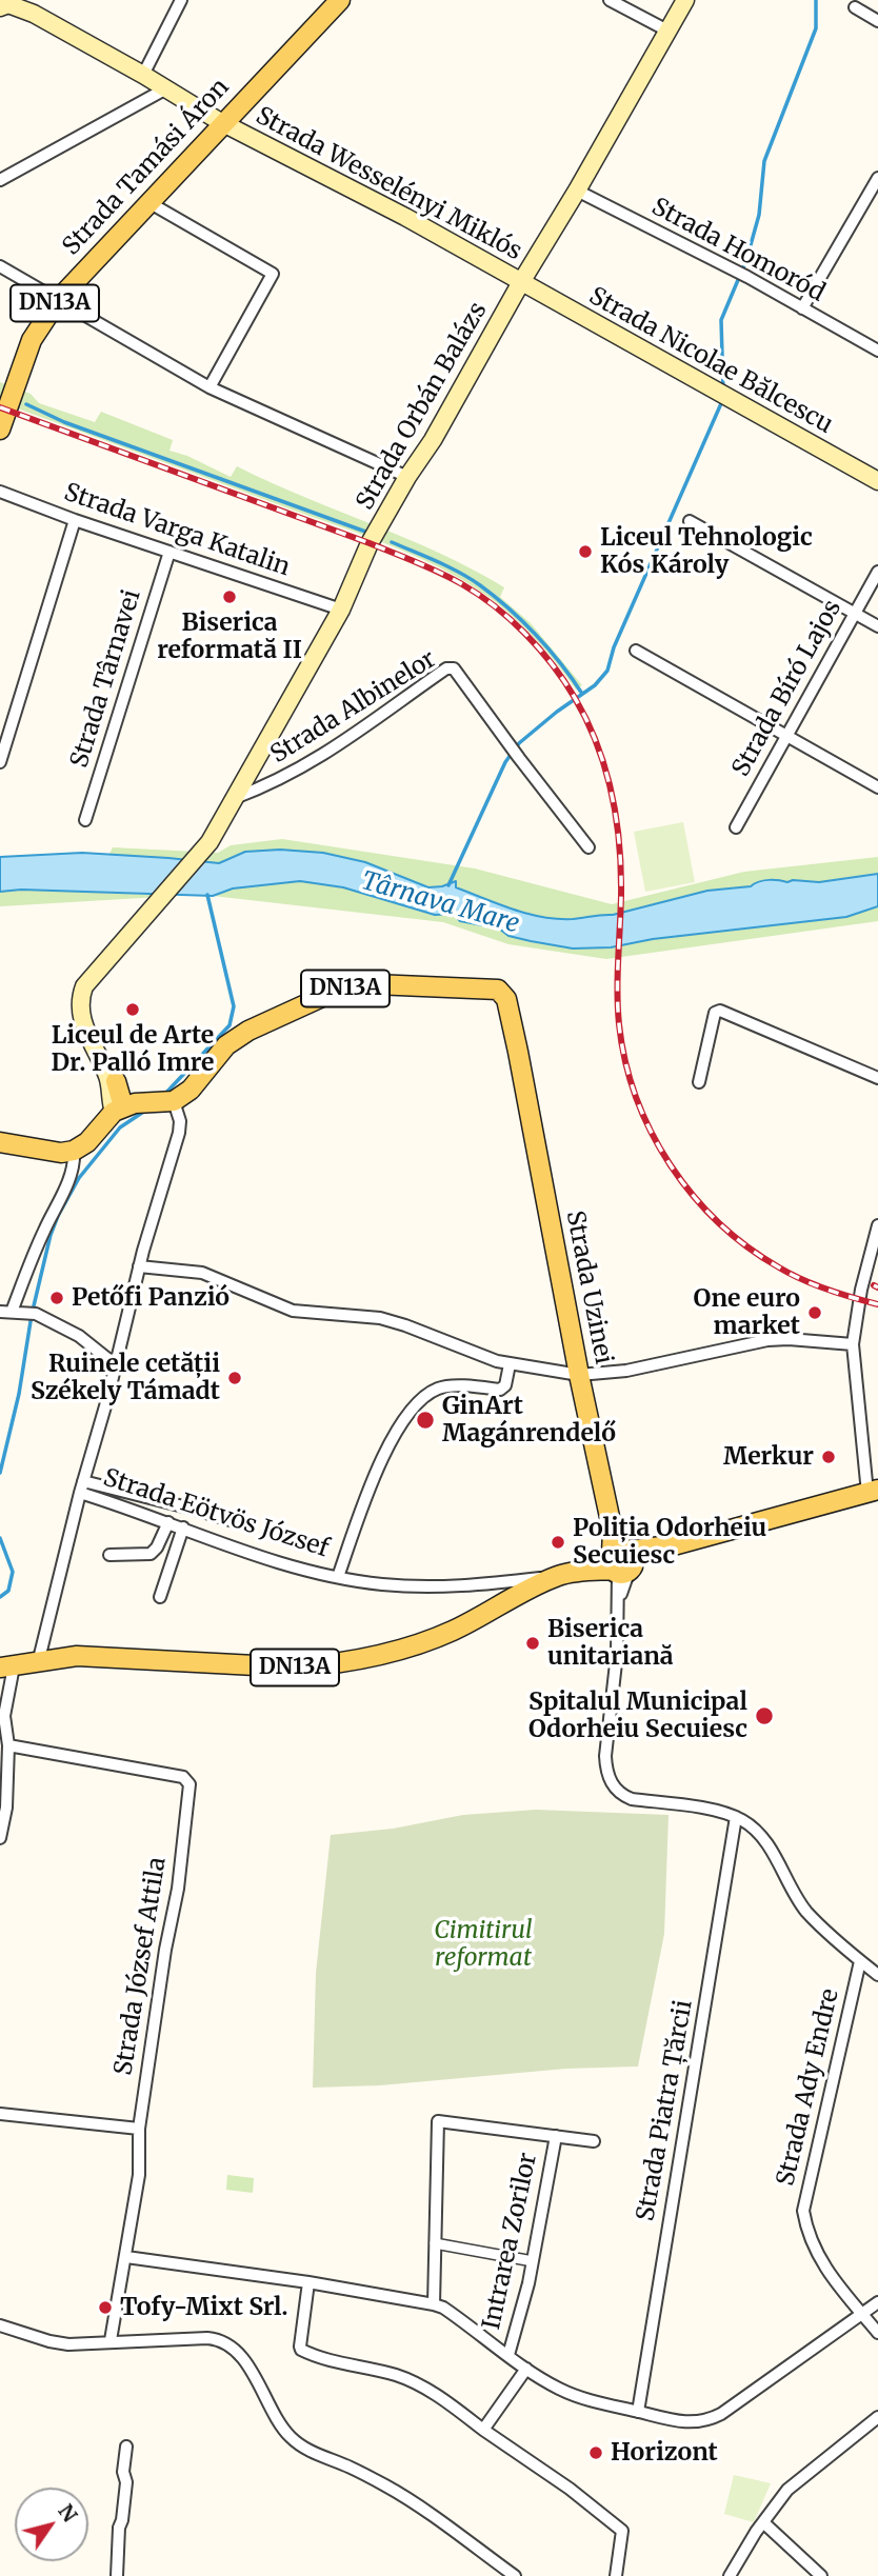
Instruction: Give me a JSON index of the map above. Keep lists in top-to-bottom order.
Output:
{
  "streets": {
    "main road": [
      "Strada Tamási Áron",
      "Strada Wesselényi Miklós",
      "DN13A",
      "Strada Nicolae Bălcescu",
      "Strada Orbán Balázs",
      "Strada Uzinei"
    ],
    "street": [
      "Strada Homoród",
      "Strada Varga Katalin",
      "Strada Târnavei",
      "Strada Bíró Lajos",
      "Strada Albinelor",
      "Strada Eötvös József",
      "Strada József Attila",
      "Strada Ady Endre",
      "Strada Piatra Țărcii",
      "Intrarea Zorilor"
    ]
  },
  "crossings": [
    ["Strada Tamási Áron", "Strada Wesselényi Miklós"],
    ["Strada Wesselényi Miklós", "Strada Nicolae Bălcescu"],
    ["Strada Wesselényi Miklós", "Strada Orbán Balázs"],
    ["Strada Homoród", "Strada Orbán Balázs"],
    ["DN13A", "Strada Uzinei"],
    ["DN13A", "Strada Eötvös József"],
    ["Strada Nicolae Bălcescu", "Strada Orbán Balázs"],
    ["Strada Orbán Balázs", "Strada Varga Katalin"],
    ["Strada Orbán Balázs", "Strada Albinelor"],
    ["Strada Varga Katalin", "Strada Târnavei"]
  ],
  "water": ["Târnava Mare"],
  "parks": ["Cimitirul reformat"],
  "places": [
    "Liceul Tehnologic Kós Károly",
    "Biserica reformată II",
    "Liceul de Arte Dr. Palló Imre",
    "Petőfi Panzió",
    "One euro market",
    "Ruinele cetății Székely Támadt",
    "GinArt Magánrendelő",
    "Merkur",
    "Poliția Odorheiu Secuiesc",
    "Biserica unitariană",
    "Spitalul Municipal Odorheiu Secuiesc",
    "Tofy-Mixt Srl.",
    "Horizont"
  ],
  "north": "top right"
}
